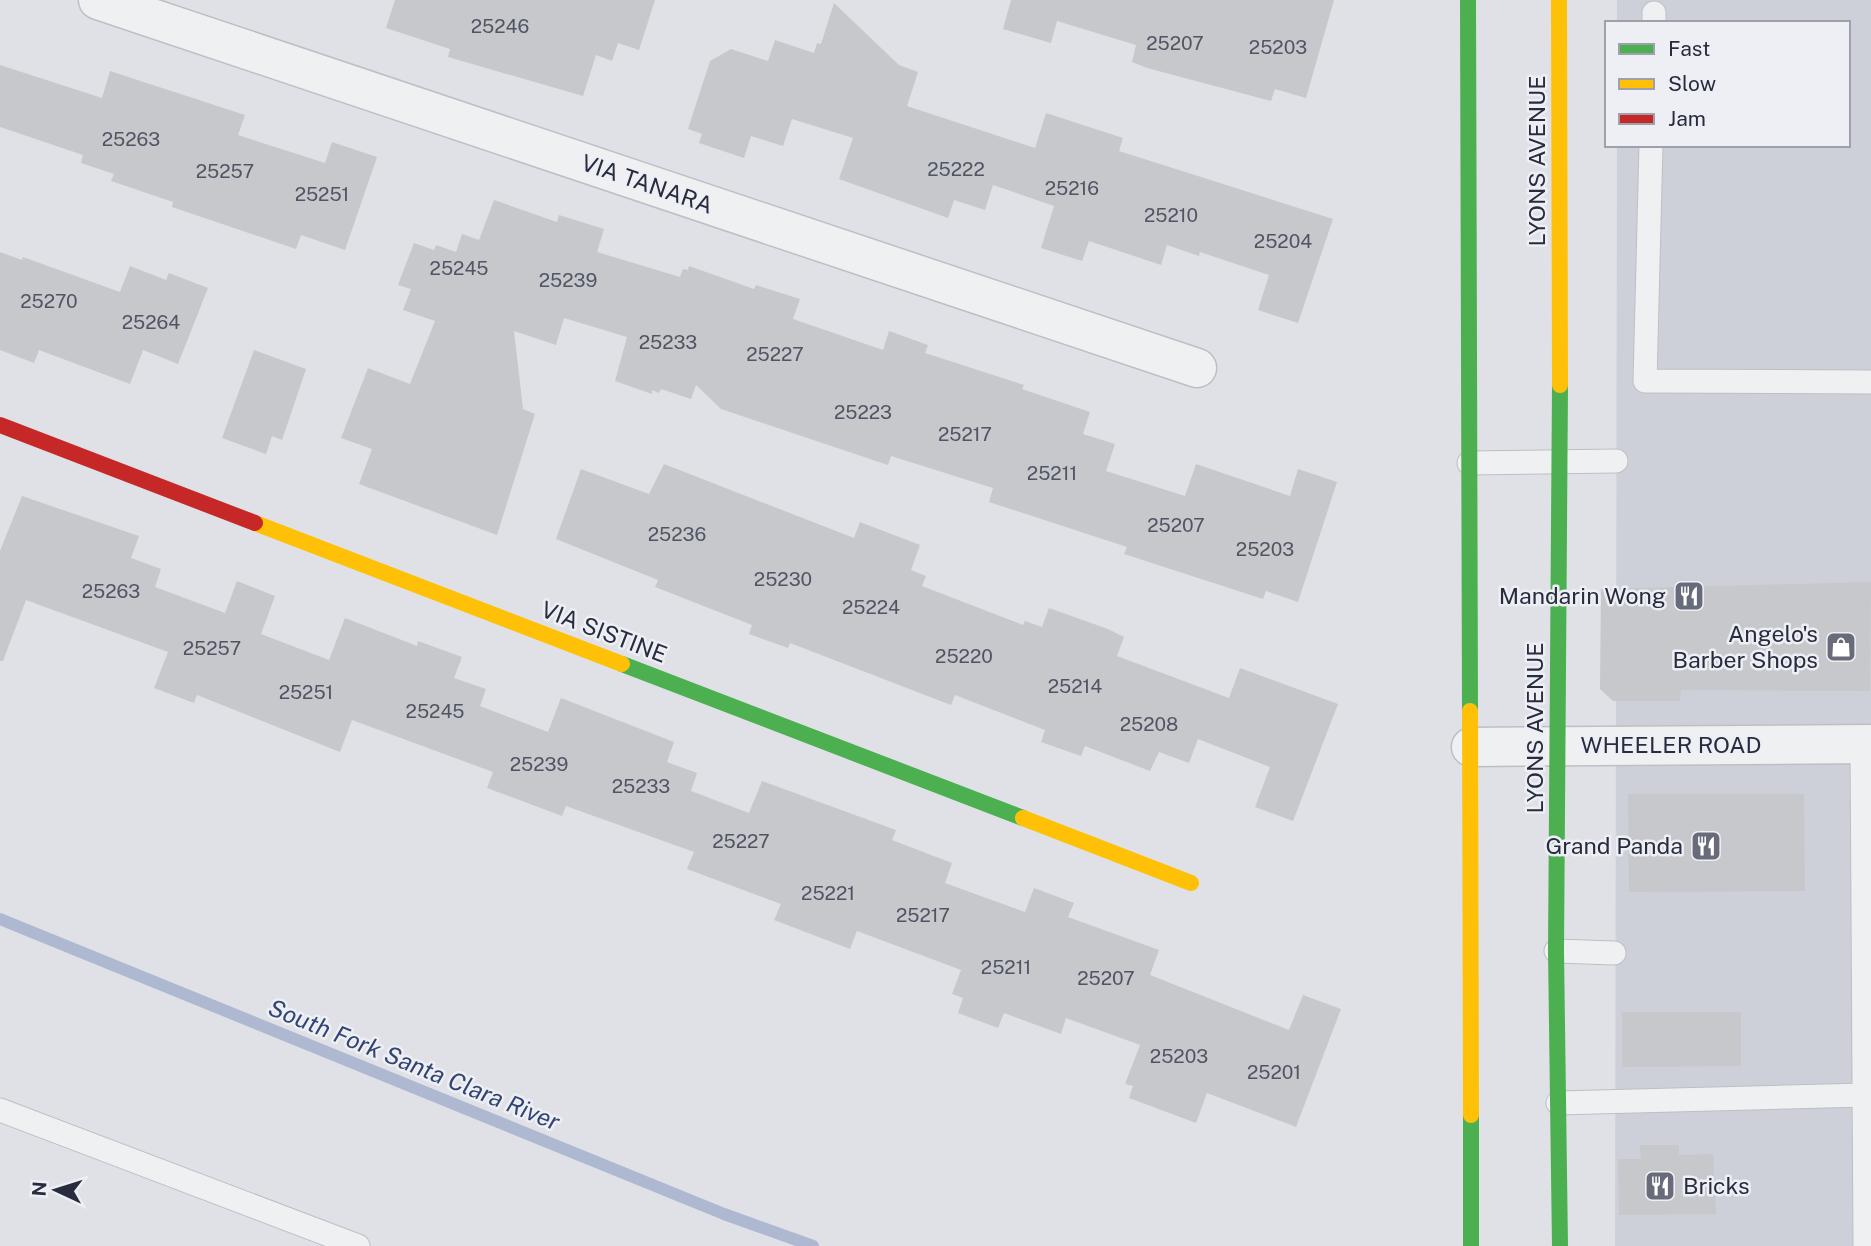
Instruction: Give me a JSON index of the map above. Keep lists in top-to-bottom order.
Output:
{
  "streets": {
    "main road": ["LYONS AVENUE", "VIA SISTINE"],
    "street": ["VIA TANARA", "WHEELER ROAD"]
  },
  "crossings": [
    ["LYONS AVENUE", "WHEELER ROAD"]
  ],
  "water": ["South Fork Santa Clara River"],
  "places": {
    "restaurant": ["Mandarin Wong", "Grand Panda", "Bricks"],
    "shop": ["Angelo's Barber Shops"]
  },
  "house_numbers": [
    "25246",
    "25207",
    "25203",
    "25263",
    "25222",
    "25257",
    "25216",
    "25251",
    "25210",
    "25204",
    "25245",
    "25239",
    "25270",
    "25264",
    "25233",
    "25227",
    "25223",
    "25217",
    "25211",
    "25207",
    "25236",
    "25203",
    "25230",
    "25263",
    "25224",
    "25257",
    "25220",
    "25214",
    "25251",
    "25245",
    "25208",
    "25239",
    "25233",
    "25227",
    "25221",
    "25217",
    "25211",
    "25207",
    "25203",
    "25201"
  ],
  "legend": ["Fast", "Slow", "Jam"],
  "north": "left"
}
